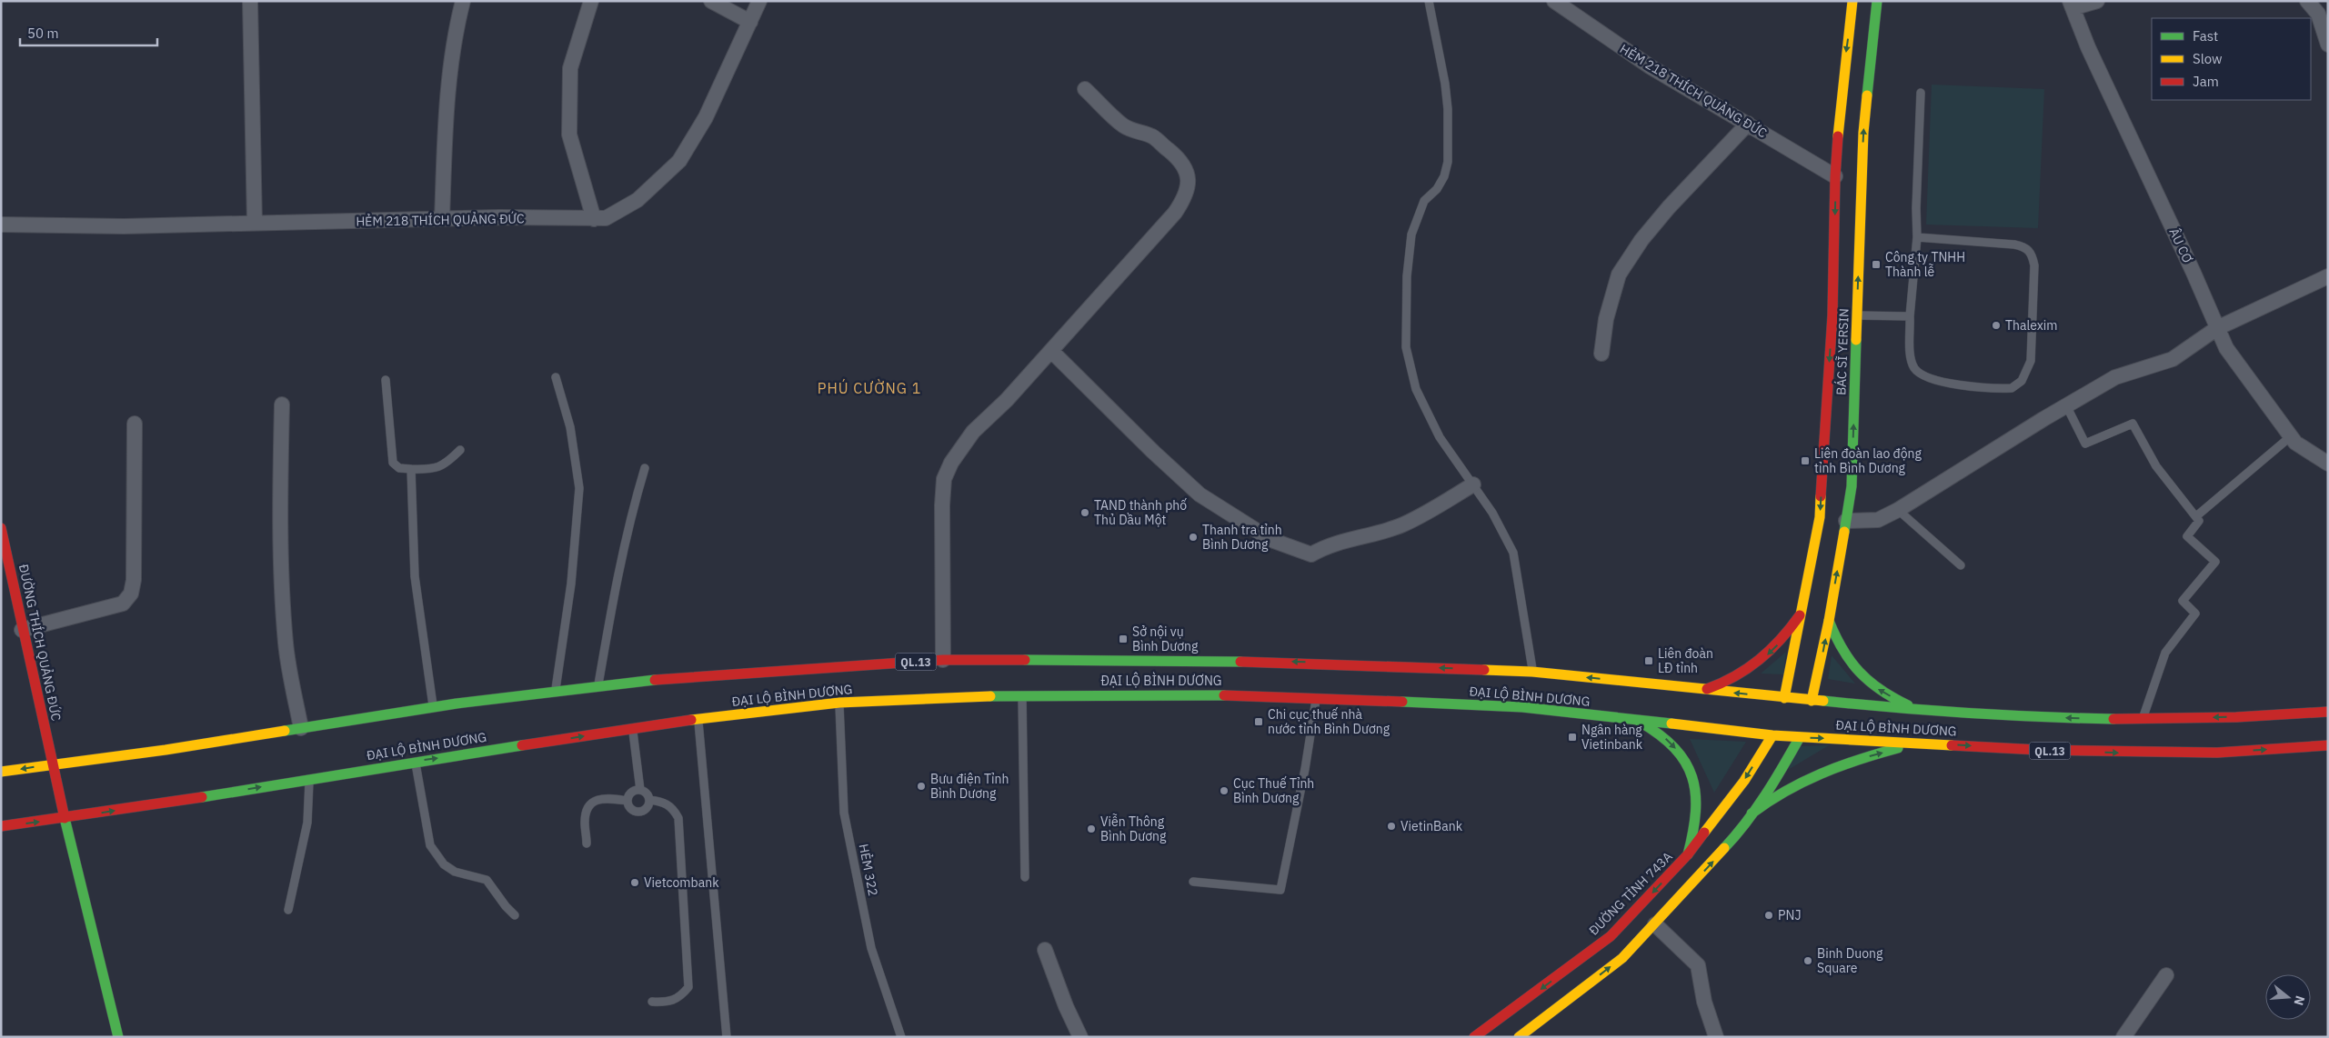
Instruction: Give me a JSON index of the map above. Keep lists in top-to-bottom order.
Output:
{
  "streets": {
    "main road": [
      "BÁC SĨ YERSIN",
      "ĐƯỜNG THÍCH QUẢNG ĐỨC",
      "QL.13",
      "ĐẠI LỘ BÌNH DƯƠNG",
      "ĐƯỜNG TỈNH 743A"
    ],
    "street": ["HẺM 218 THÍCH QUẢNG ĐỨC", "ÂU CƠ"],
    "lane": ["HẺM 322"]
  },
  "crossings": [
    ["HẺM 218 THÍCH QUẢNG ĐỨC", "BÁC SĨ YERSIN"],
    ["BÁC SĨ YERSIN", "ĐẠI LỘ BÌNH DƯƠNG"],
    ["ĐƯỜNG THÍCH QUẢNG ĐỨC", "ĐẠI LỘ BÌNH DƯƠNG"],
    ["ĐẠI LỘ BÌNH DƯƠNG", "HẺM 322"],
    ["ĐẠI LỘ BÌNH DƯƠNG", "ĐƯỜNG TỈNH 743A"]
  ],
  "districts": ["PHÚ CƯỜNG 1"],
  "places": {
    "transit": [
      "Công ty TNHH Thành lễ",
      "Liên đoàn lao động tỉnh Bình Dương",
      "Sở nội vụ Bình Dương",
      "Liên đoàn LĐ tỉnh",
      "Chi cục thuế nhà nước tỉnh Bình Dương",
      "Ngân hàng Vietinbank"
    ],
    "other": [
      "Thalexim",
      "TAND thành phố Thủ Dầu Một",
      "Thanh tra tỉnh Bình Dương",
      "Bưu điện Tỉnh Bình Dương",
      "Cục Thuế Tỉnh Bình Dương",
      "VietinBank",
      "Viễn Thông Bình Dương",
      "Vietcombank",
      "PNJ",
      "Binh Duong Square"
    ]
  },
  "legend": ["Fast", "Slow", "Jam"],
  "scale_bar": "50 m",
  "north": "right"
}
